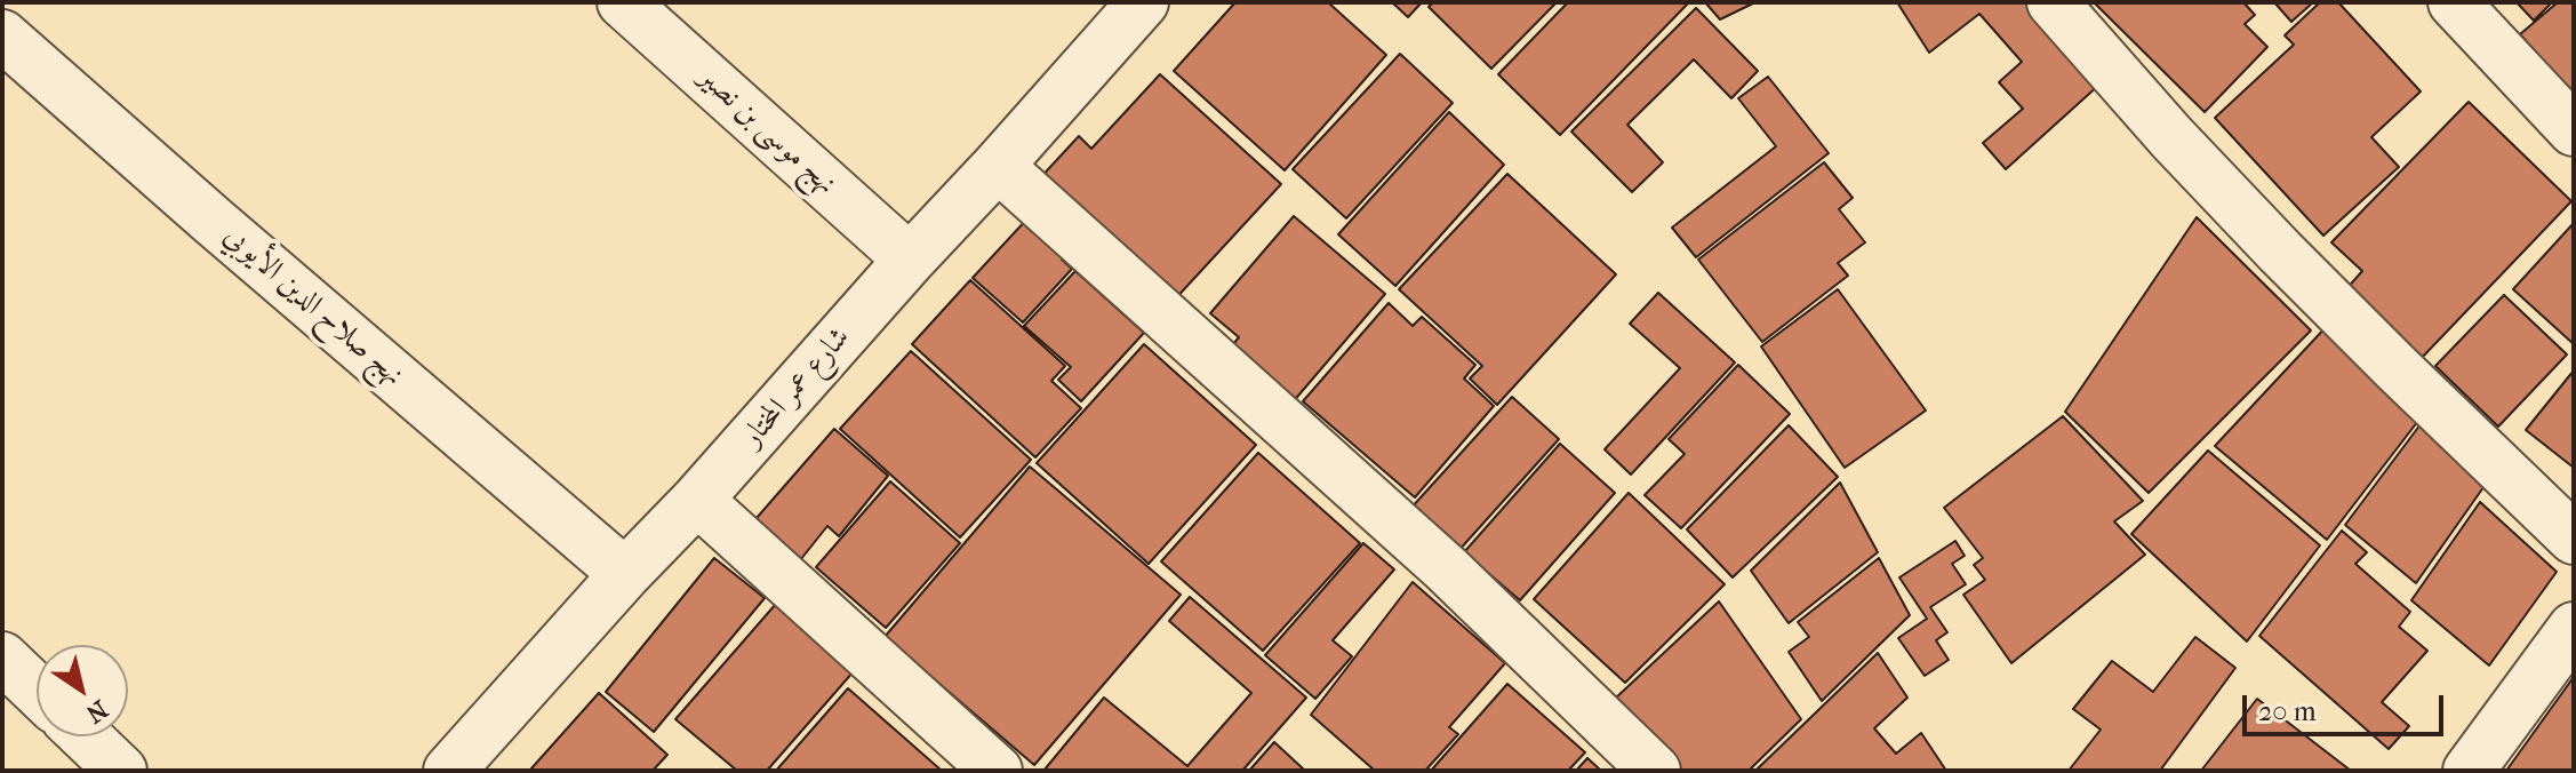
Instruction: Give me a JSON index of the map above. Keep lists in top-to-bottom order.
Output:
{
  "streets": {
    "street": ["نهج موسى بن نصير", "نهج صلاح الدين الأيوبي", "شارع عمر المختار"]
  },
  "crossings": [
    ["نهج موسى بن نصير", "شارع عمر المختار"],
    ["نهج صلاح الدين الأيوبي", "شارع عمر المختار"]
  ],
  "scale_bar": "20 m",
  "north": "bottom right"
}
